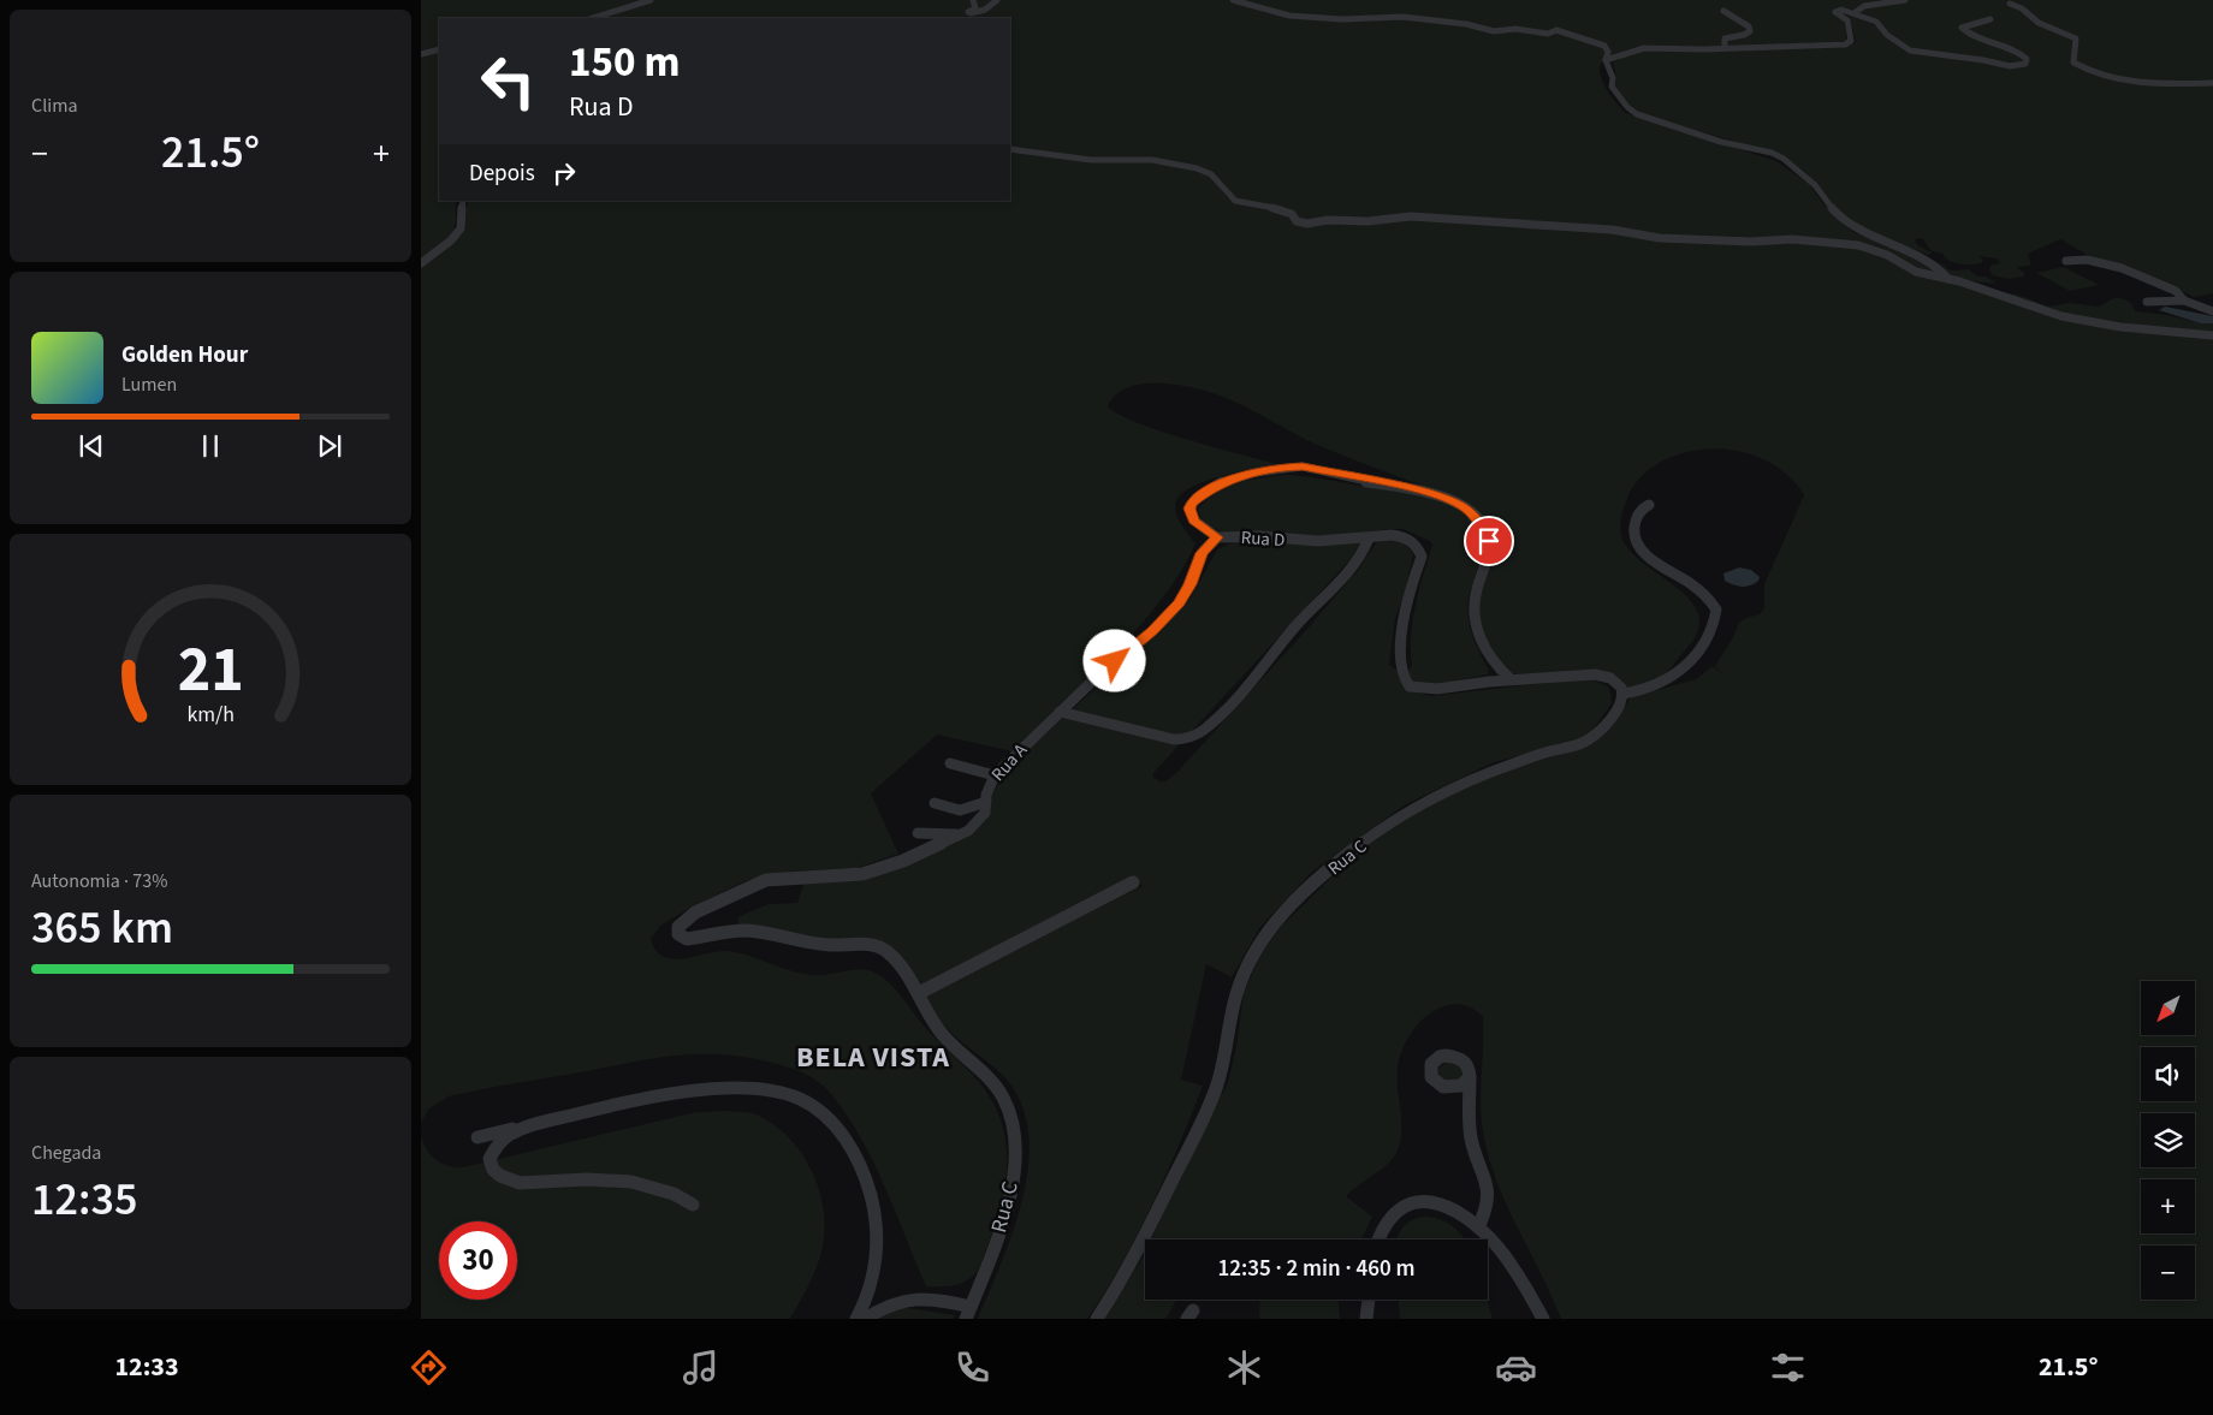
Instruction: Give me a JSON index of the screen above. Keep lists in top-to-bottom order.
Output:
{
  "streets": {
    "street": ["Rua D", "Rua A", "Rua C"]
  },
  "crossings": [
    ["Rua D", "Rua A"],
    ["Rua A", "Rua C"]
  ],
  "districts": ["BELA VISTA"],
  "north": "bottom left",
  "page": {
    "tile": [
      "Clima",
      ["Autonomia · 73%", "365 km"],
      ["Chegada", "12:35"]
    ],
    "turn": ["150 m", "Rua D"],
    "heat": ["−", "21.5°", "+"],
    "then": "Depois",
    "song": ["Golden Hour", "Lumen"],
    "map_buttons": ["+", "−"],
    "limit": "30",
    "trip": "12:35 · 2 min · 460 m",
    "tabs": ["12:33", "21.5°"],
    "gauge": ["21", "km/h"]
  }
}
